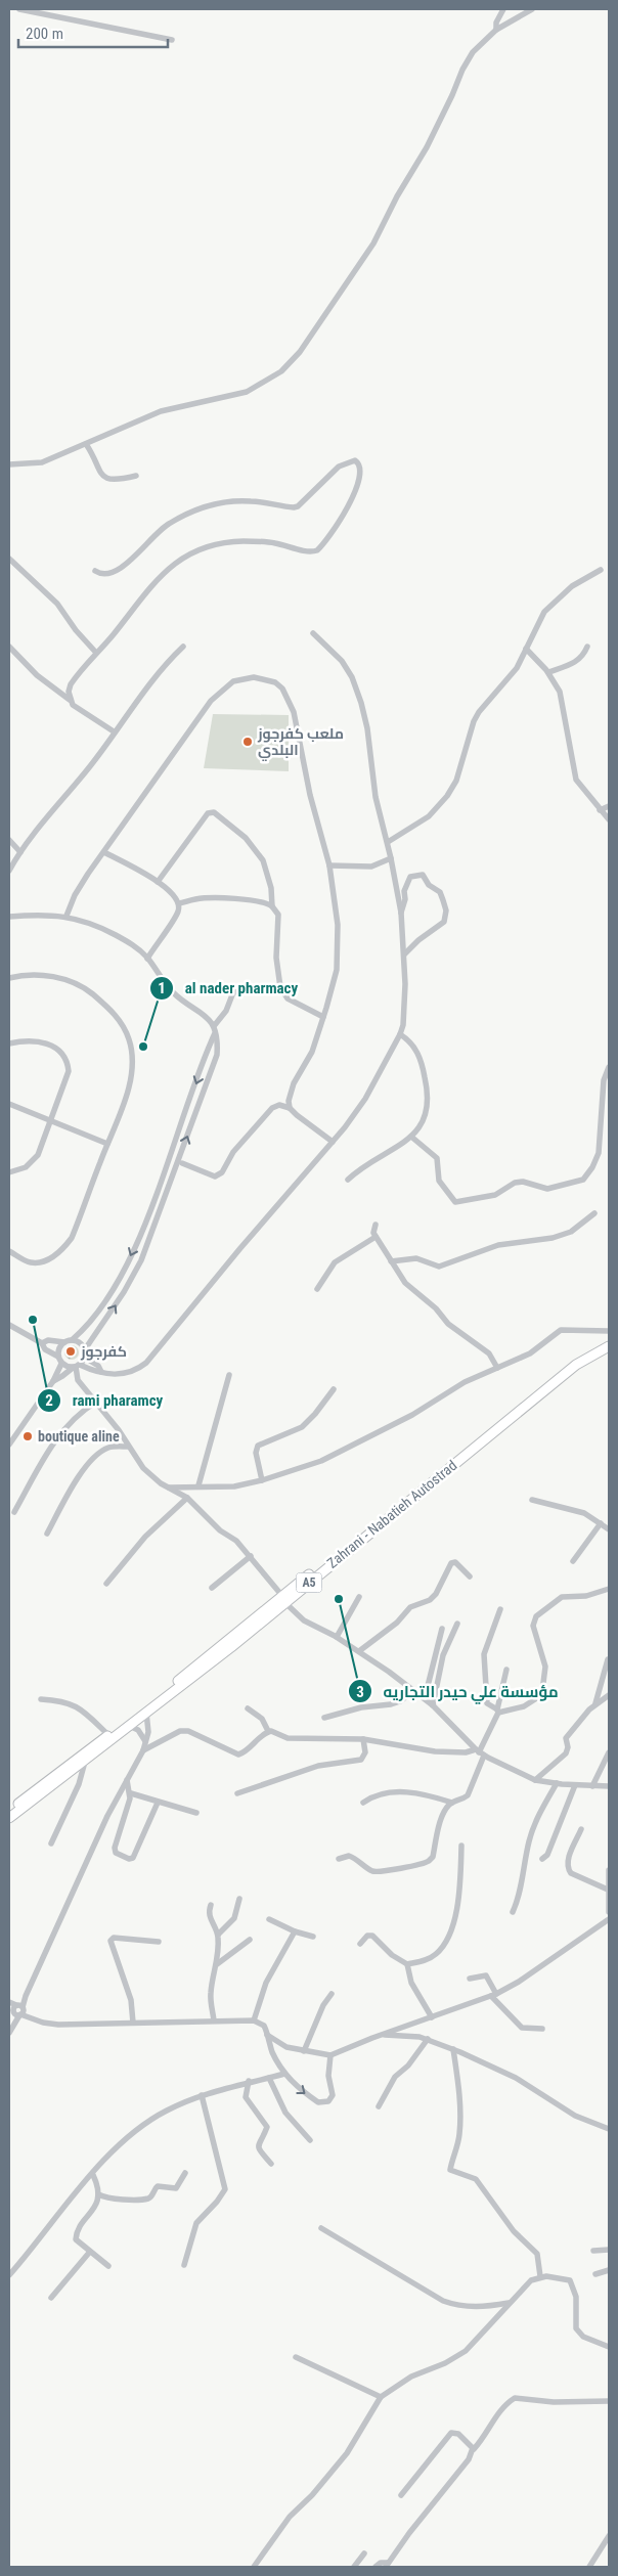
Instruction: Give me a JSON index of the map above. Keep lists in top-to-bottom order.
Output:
{
  "streets": {
    "highway": ["Zahrani - Nabatieh Autostrad", "A5"]
  },
  "places": [
    "ملعب كفرجوز البلدي",
    "al nader pharmacy",
    "rami pharamcy",
    "كفرجوز",
    "boutique aline",
    "مؤسسة علي حيدر التجاريه"
  ],
  "scale_bar": "200 m"
}
